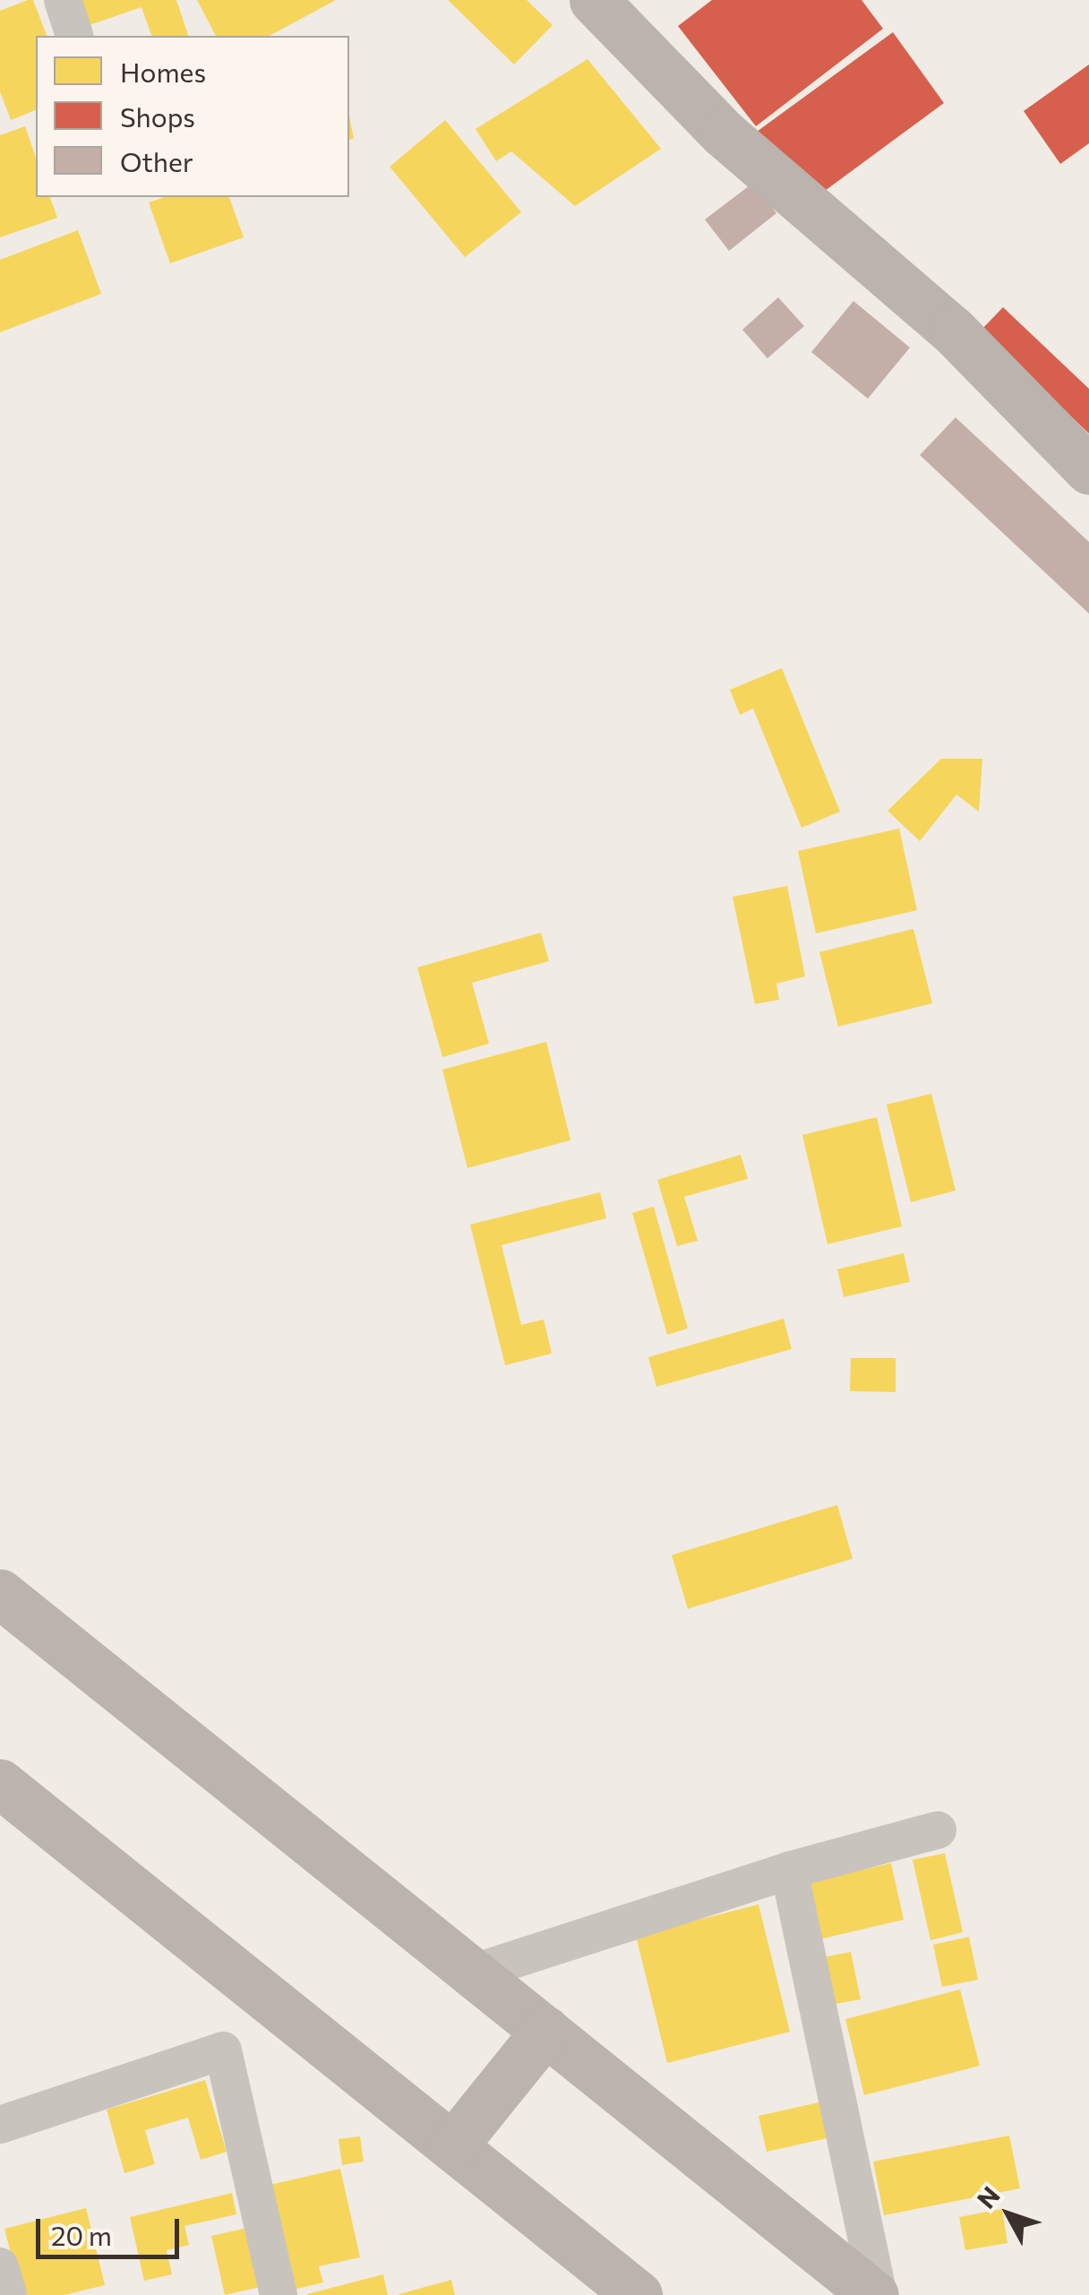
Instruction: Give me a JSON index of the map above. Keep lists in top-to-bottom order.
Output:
{
  "legend": ["Homes", "Shops", "Other"],
  "scale_bar": "20 m",
  "north": "top left"
}
